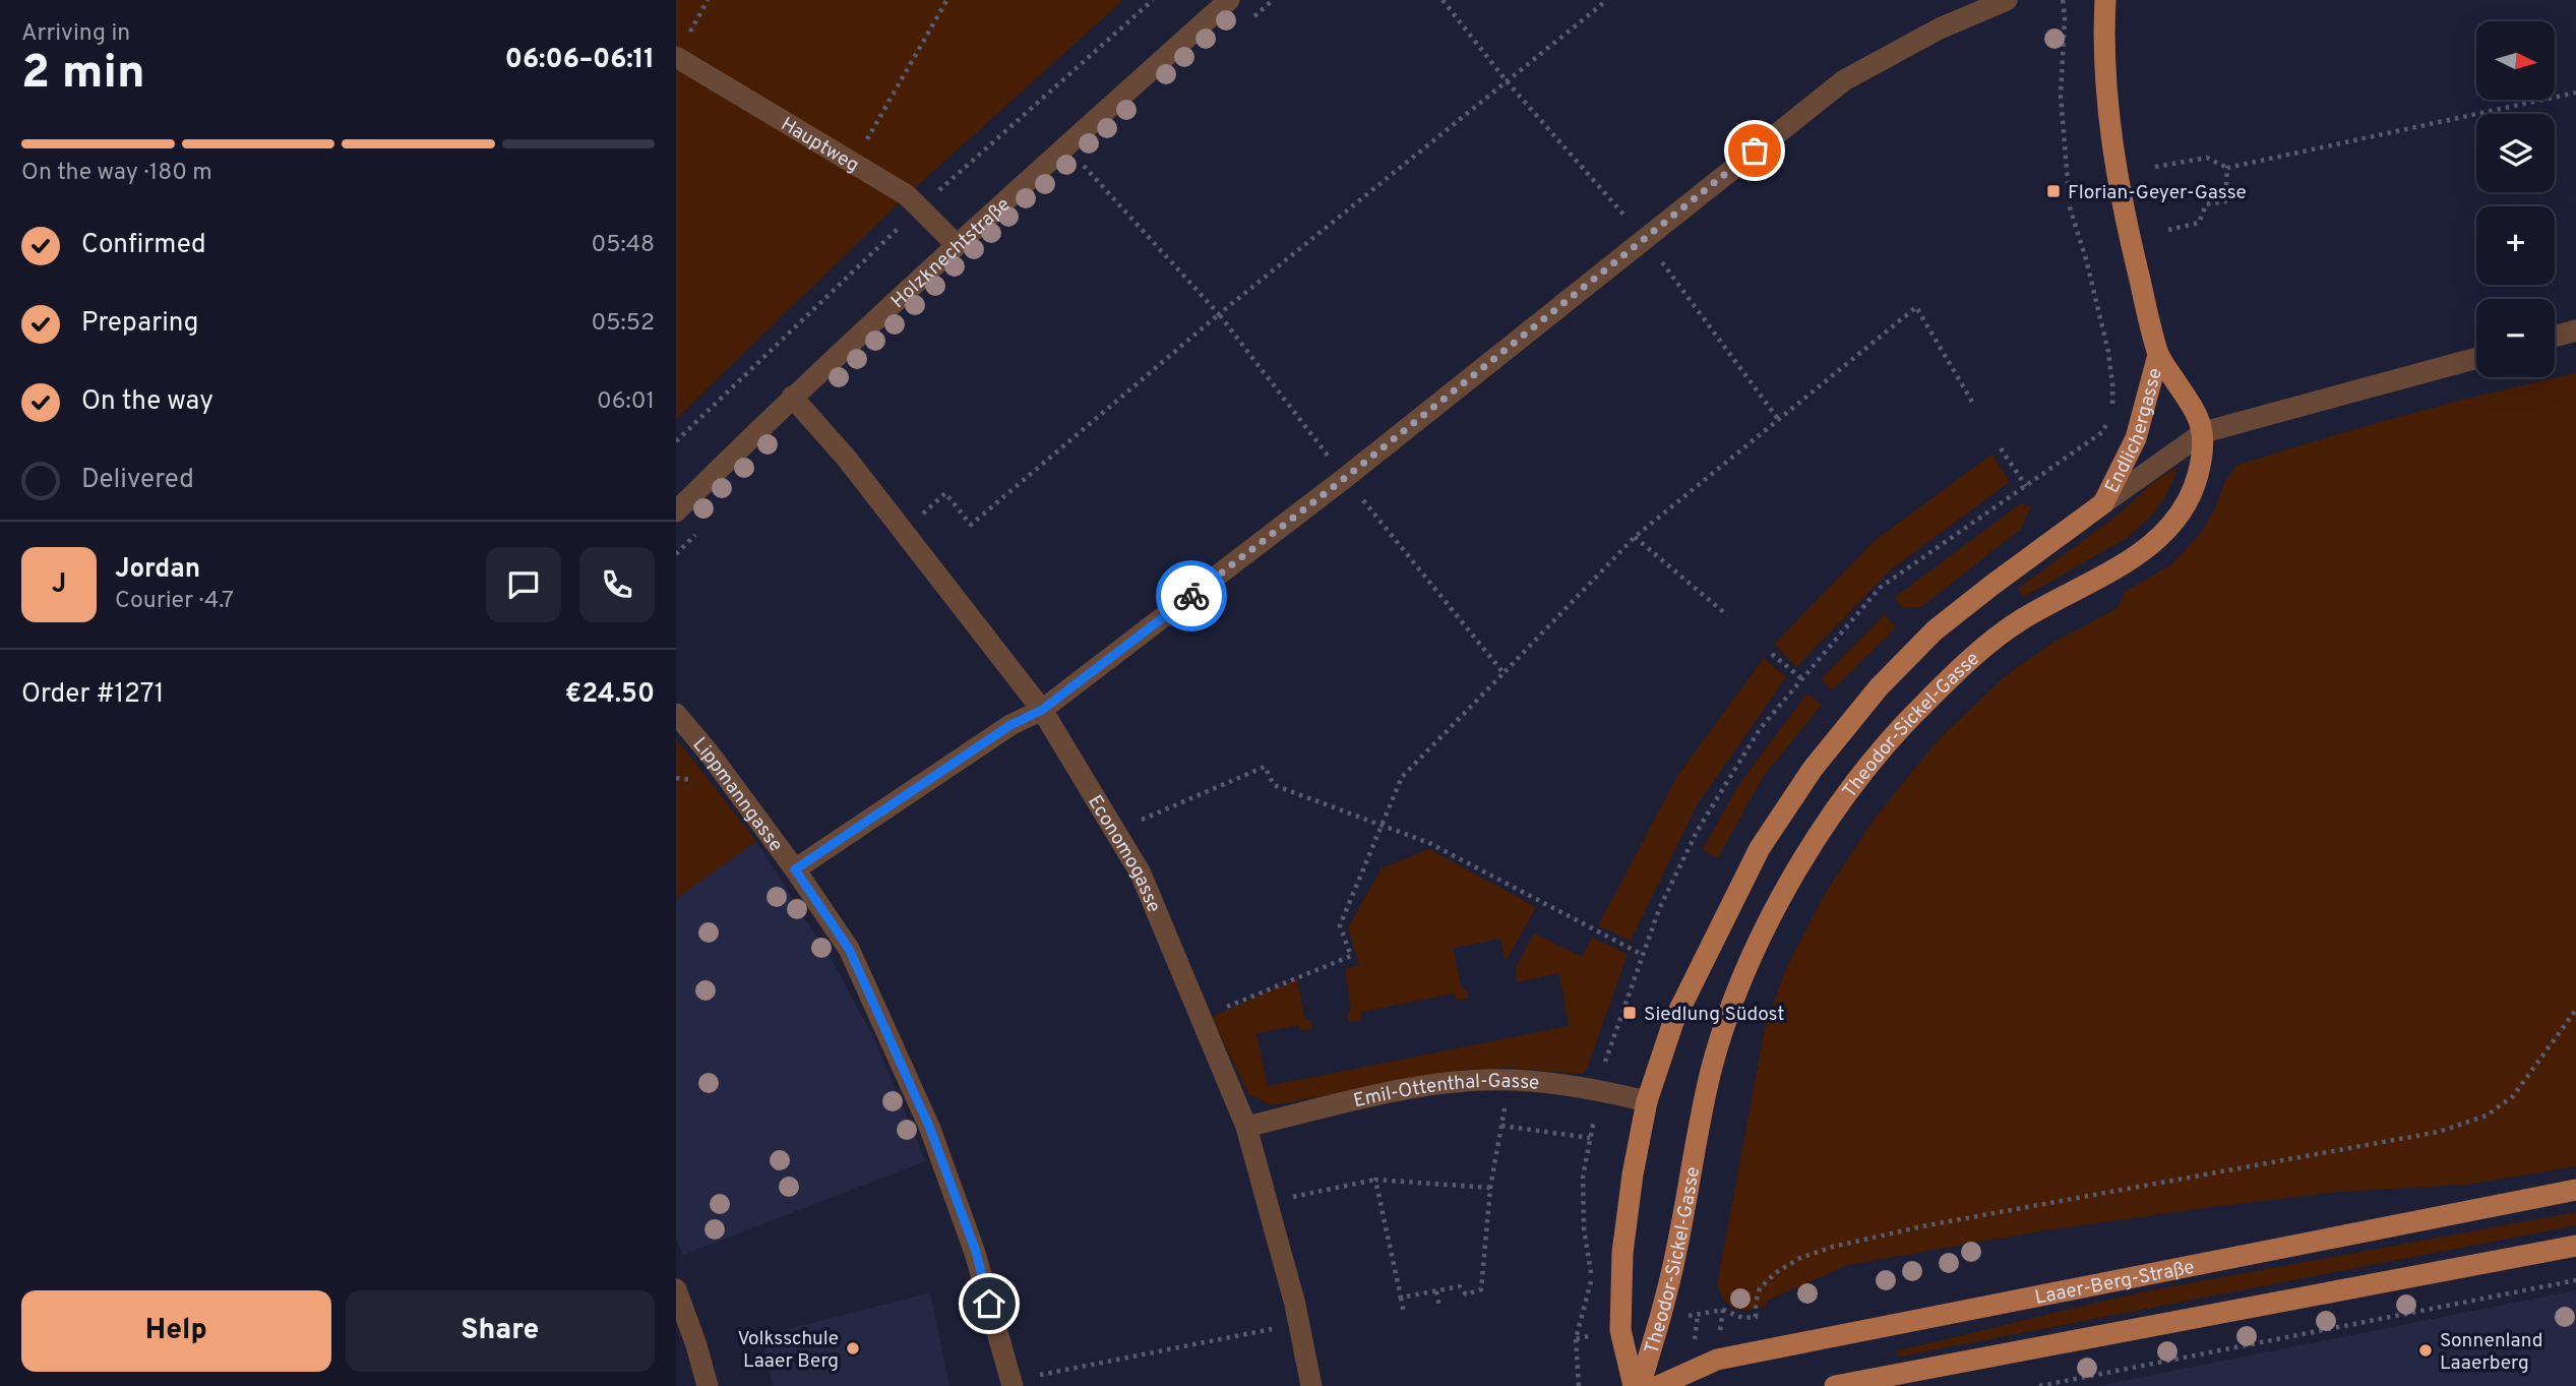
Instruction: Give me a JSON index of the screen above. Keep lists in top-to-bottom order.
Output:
{
  "streets": {
    "main road": ["Endlichergasse", "Theodor-Sickel-Gasse", "Laaer-Berg-Straße"],
    "street": [
      "Hauptweg",
      "Holzknechtstraße",
      "Lippmanngasse",
      "Economogasse",
      "Emil-Ottenthal-Gasse"
    ]
  },
  "crossings": [
    ["Hauptweg", "Holzknechtstraße"],
    ["Holzknechtstraße", "Economogasse"],
    ["Endlichergasse", "Theodor-Sickel-Gasse"],
    ["Theodor-Sickel-Gasse", "Emil-Ottenthal-Gasse"],
    ["Economogasse", "Emil-Ottenthal-Gasse"]
  ],
  "places": {
    "transit": ["Florian-Geyer-Gasse", "Siedlung Südost"],
    "other": ["Volksschule Laaer Berg", "Sonnenland Laaerberg"]
  },
  "north": "right",
  "page": {
    "heading": ["2 min", "Arriving in", "06:06–06:11"],
    "panel": [
      "Jordan",
      "Courier · 4.7",
      "Order #1271",
      "€24.50"
    ],
    "map_buttons": ["+", "−"],
    "bar": "On the way · 180 m",
    "list": [
      ["Confirmed", "05:48"],
      ["Preparing", "05:52"],
      ["On the way", "06:01"],
      "Delivered"
    ],
    "round": "J",
    "buttons": ["Help", "Share"]
  }
}
